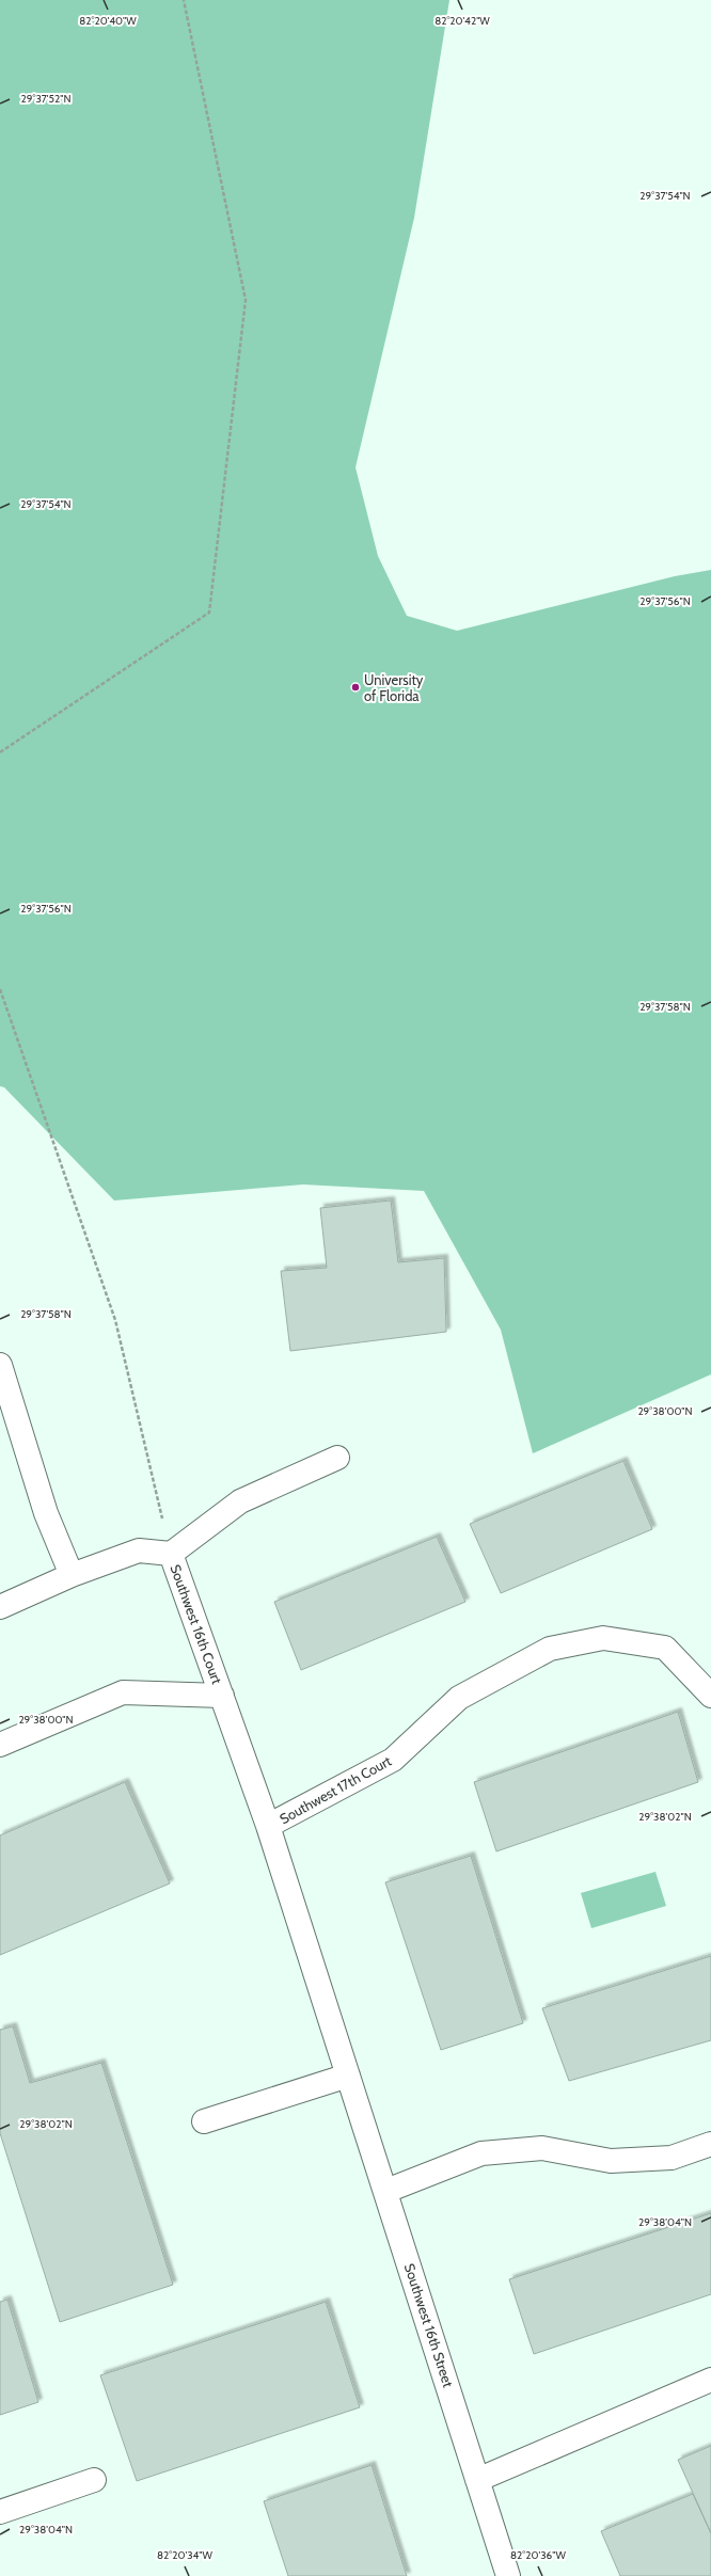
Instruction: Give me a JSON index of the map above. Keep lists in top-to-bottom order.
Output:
{
  "streets": {
    "street": ["Southwest 16th Court", "Southwest 17th Court", "Southwest 16th Street"]
  },
  "crossings": [
    ["Southwest 16th Court", "Southwest 17th Court"],
    ["Southwest 17th Court", "Southwest 16th Street"]
  ],
  "places": ["University of Florida"],
  "coordinates": [
    "82°20'40\"W",
    "82°20'42\"W",
    "29°37'52\"N",
    "29°37'54\"N",
    "29°37'56\"N",
    "29°37'58\"N",
    "29°38'00\"N",
    "29°38'02\"N",
    "29°38'04\"N",
    "82°20'34\"W",
    "82°20'36\"W"
  ]
}
